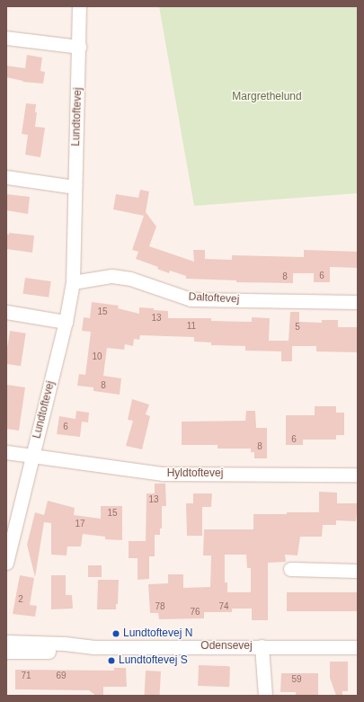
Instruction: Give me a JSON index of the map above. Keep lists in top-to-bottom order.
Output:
{
  "streets": {
    "street": [
      "Lundtoftevej",
      "Daltoftevej",
      "Hyldtoftevej",
      "Odensevej"
    ]
  },
  "crossings": [
    ["Lundtoftevej", "Daltoftevej"],
    ["Lundtoftevej", "Hyldtoftevej"]
  ],
  "parks": ["Margrethelund"],
  "places": ["Lundtoftevej N", "Lundtoftevej S"],
  "house_numbers": [
    "6",
    "8",
    "15",
    "13",
    "11",
    "5",
    "10",
    "8",
    "6",
    "6",
    "8",
    "13",
    "15",
    "17",
    "2",
    "78",
    "74",
    "76",
    "71",
    "69",
    "59"
  ]
}
